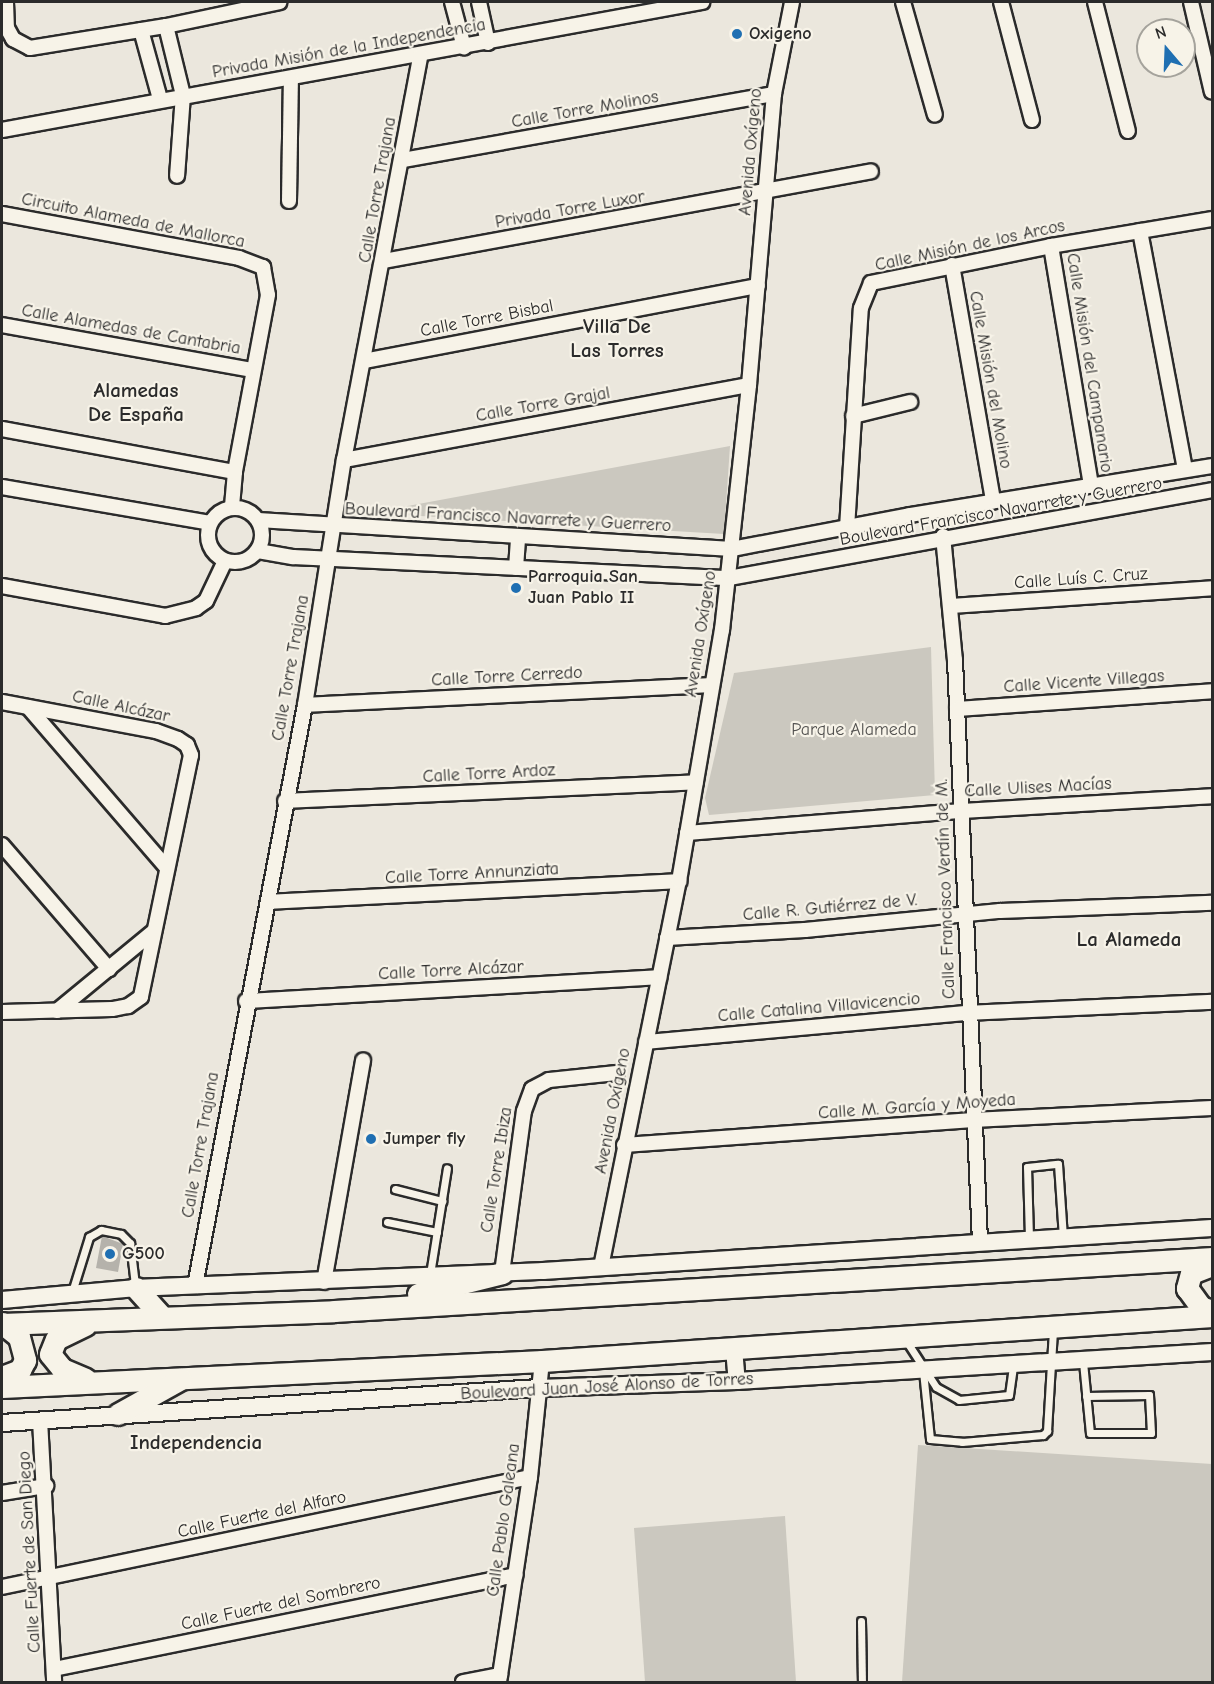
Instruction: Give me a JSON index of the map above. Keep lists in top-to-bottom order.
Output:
{
  "streets": {
    "main road": ["Boulevard Juan José Alonso de Torres"],
    "street": [
      "Privada Misión de la Independencia",
      "Calle Torre Molinos",
      "Avenida Oxígeno",
      "Calle Torre Trajana",
      "Privada Torre Luxor",
      "Circuito Alameda de Mallorca",
      "Calle Misión de los Arcos",
      "Calle Torre Bisbal",
      "Calle Alamedas de Cantabria",
      "Calle Misión del Campanario",
      "Calle Misión del Molino",
      "Calle Torre Grajal",
      "Boulevard Francisco Navarrete y Guerrero",
      "Calle Luís C. Cruz",
      "Calle Torre Cerredo",
      "Calle Vicente Villegas",
      "Calle Alcázar",
      "Calle Torre Ardoz",
      "Calle Ulises Macías",
      "Calle Torre Annunziata",
      "Calle Francisco Verdín de M.",
      "Calle R. Gutiérrez de V.",
      "Calle Torre Alcázar",
      "Calle Catalina Villavicencio",
      "Calle M. García y Moyeda",
      "Calle Torre Ibiza",
      "Calle Fuerte del Alfaro",
      "Calle Pablo Galeana",
      "Calle Fuerte de San Diego",
      "Calle Fuerte del Sombrero"
    ]
  },
  "crossings": [
    ["Privada Misión de la Independencia", "Calle Torre Trajana"],
    ["Calle Torre Molinos", "Avenida Oxígeno"],
    ["Calle Torre Molinos", "Calle Torre Trajana"],
    ["Avenida Oxígeno", "Privada Torre Luxor"],
    ["Avenida Oxígeno", "Calle Torre Bisbal"],
    ["Avenida Oxígeno", "Calle Torre Grajal"],
    ["Avenida Oxígeno", "Boulevard Francisco Navarrete y Guerrero"],
    ["Avenida Oxígeno", "Calle Torre Cerredo"],
    ["Avenida Oxígeno", "Calle Torre Ardoz"],
    ["Avenida Oxígeno", "Calle Ulises Macías"],
    ["Avenida Oxígeno", "Calle Torre Annunziata"],
    ["Avenida Oxígeno", "Calle R. Gutiérrez de V."],
    ["Avenida Oxígeno", "Calle Torre Alcázar"],
    ["Avenida Oxígeno", "Calle Catalina Villavicencio"],
    ["Avenida Oxígeno", "Calle M. García y Moyeda"],
    ["Calle Torre Trajana", "Privada Torre Luxor"],
    ["Calle Torre Trajana", "Calle Torre Bisbal"],
    ["Calle Torre Trajana", "Calle Torre Grajal"],
    ["Calle Torre Trajana", "Boulevard Francisco Navarrete y Guerrero"],
    ["Calle Torre Trajana", "Calle Torre Cerredo"],
    ["Calle Torre Trajana", "Calle Torre Ardoz"],
    ["Calle Torre Trajana", "Calle Torre Annunziata"],
    ["Calle Torre Trajana", "Calle Torre Alcázar"],
    ["Circuito Alameda de Mallorca", "Calle Alamedas de Cantabria"],
    ["Calle Misión de los Arcos", "Calle Misión del Campanario"],
    ["Calle Misión de los Arcos", "Calle Misión del Molino"],
    ["Calle Misión de los Arcos", "Boulevard Francisco Navarrete y Guerrero"],
    ["Calle Misión del Campanario", "Boulevard Francisco Navarrete y Guerrero"],
    ["Calle Misión del Molino", "Boulevard Francisco Navarrete y Guerrero"],
    ["Boulevard Francisco Navarrete y Guerrero", "Calle Francisco Verdín de M."],
    ["Calle Luís C. Cruz", "Calle Francisco Verdín de M."],
    ["Calle Vicente Villegas", "Calle Francisco Verdín de M."],
    ["Calle Ulises Macías", "Calle Francisco Verdín de M."],
    ["Calle Francisco Verdín de M.", "Calle R. Gutiérrez de V."],
    ["Calle Francisco Verdín de M.", "Calle Catalina Villavicencio"],
    ["Calle Francisco Verdín de M.", "Calle M. García y Moyeda"],
    ["Boulevard Juan José Alonso de Torres", "Calle Pablo Galeana"],
    ["Boulevard Juan José Alonso de Torres", "Calle Fuerte de San Diego"],
    ["Calle Fuerte del Alfaro", "Calle Pablo Galeana"],
    ["Calle Fuerte del Alfaro", "Calle Fuerte de San Diego"],
    ["Calle Pablo Galeana", "Calle Fuerte del Sombrero"],
    ["Calle Fuerte de San Diego", "Calle Fuerte del Sombrero"]
  ],
  "districts": [
    "Villa De Las Torres",
    "Alamedas De España",
    "La Alameda",
    "Independencia"
  ],
  "parks": ["Parque Alameda"],
  "places": [
    "Oxigeno",
    "Parroquia San Juan Pablo II",
    "Jumper fly",
    "G500"
  ],
  "north": "top"
}
